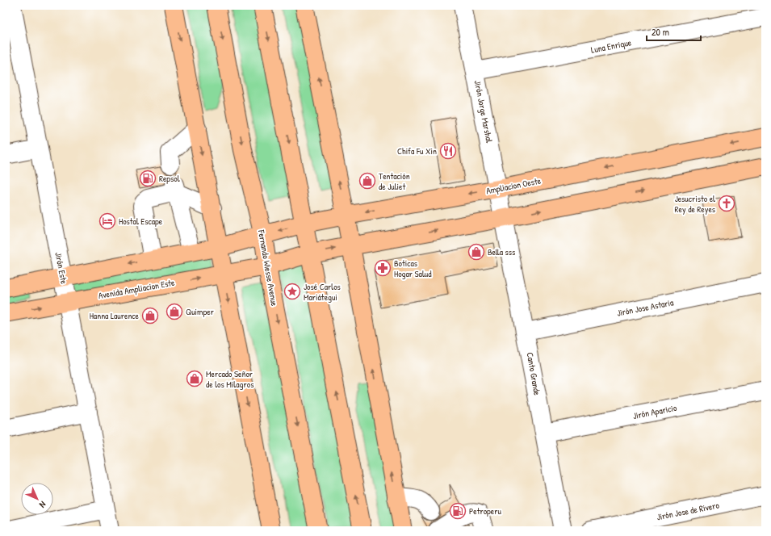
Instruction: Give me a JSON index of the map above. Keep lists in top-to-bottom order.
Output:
{
  "streets": {
    "main road": ["Ampliacion Oeste", "Fernando Wiesse Avenue", "Avenida Ampliacion Este"],
    "street": [
      "Luna Enrique",
      "Jirón Jorge Marshal",
      "Jirón Este",
      "Jirón Jose Astaria",
      "Canto Grande",
      "Jirón Aparicio",
      "Jirón Jose de Rivero"
    ]
  },
  "crossings": [
    ["Luna Enrique", "Jirón Jorge Marshal"],
    ["Jirón Jorge Marshal", "Ampliacion Oeste"],
    ["Jirón Jorge Marshal", "Canto Grande"],
    ["Ampliacion Oeste", "Fernando Wiesse Avenue"],
    ["Jirón Este", "Avenida Ampliacion Este"],
    ["Fernando Wiesse Avenue", "Avenida Ampliacion Este"],
    ["Jirón Jose Astaria", "Canto Grande"],
    ["Canto Grande", "Jirón Aparicio"]
  ],
  "places": {
    "restaurant": ["Chifa Fu Xin"],
    "fuel station": ["Repsol", "Petroperu"],
    "shop": [
      "Tentación de Juliet",
      "Bella sss",
      "Quimper",
      "Hanna Laurence",
      "Mercado Señor de los Milagros"
    ],
    "church": ["Jesucristo el Rey de Reyes"],
    "hotel": ["Hostal Escape"],
    "pharmacy": ["Boticas Hogar Salud"],
    "place": ["José Carlos Mariátegui"]
  },
  "scale_bar": "20 m",
  "north": "bottom right"
}
